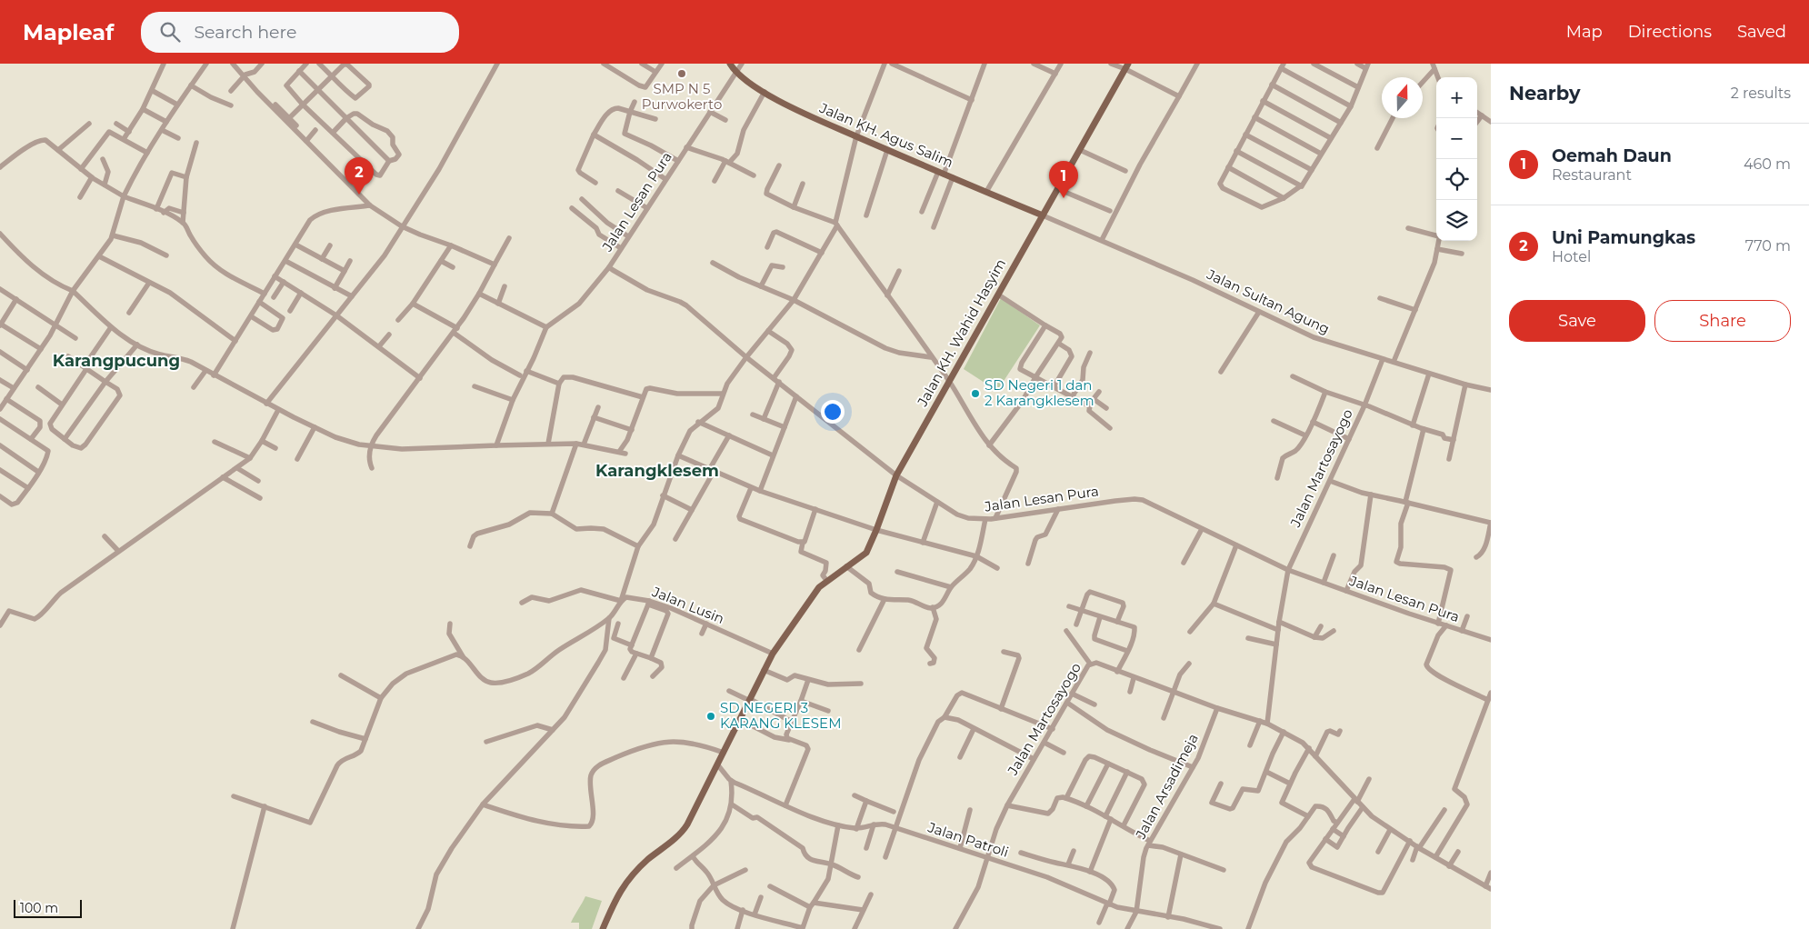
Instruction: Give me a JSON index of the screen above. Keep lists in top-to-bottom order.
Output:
{
  "streets": {
    "main road": ["Jalan KH. Agus Salim", "Jalan KH. Wahid Hasyim"],
    "street": [
      "Jalan Lesan Pura",
      "Jalan Sultan Agung",
      "Jalan Martosayogo",
      "Jalan Lusin",
      "Jalan Arsadimeja",
      "Jalan Patroli"
    ]
  },
  "crossings": [
    ["Jalan KH. Agus Salim", "Jalan Lesan Pura"],
    ["Jalan KH. Agus Salim", "Jalan Sultan Agung"],
    ["Jalan KH. Agus Salim", "Jalan KH. Wahid Hasyim"],
    ["Jalan Lesan Pura", "Jalan KH. Wahid Hasyim"],
    ["Jalan Lesan Pura", "Jalan Martosayogo"],
    ["Jalan Sultan Agung", "Jalan KH. Wahid Hasyim"],
    ["Jalan Sultan Agung", "Jalan Martosayogo"],
    ["Jalan KH. Wahid Hasyim", "Jalan Lusin"],
    ["Jalan KH. Wahid Hasyim", "Jalan Patroli"],
    ["Jalan Martosayogo", "Jalan Arsadimeja"],
    ["Jalan Martosayogo", "Jalan Patroli"],
    ["Jalan Arsadimeja", "Jalan Patroli"]
  ],
  "districts": ["Karangpucung", "Karangklesem"],
  "places": ["SMP N 5 Purwokerto", "SD Negeri 1 dan 2 Karangklesem", "SD NEGERI 3 KARANG KLESEM"],
  "scale_bar": "100 m",
  "north": "top",
  "page": {
    "header": "Mapleaf",
    "search": "Search here",
    "nav": ["Map", "Directions", "Saved"],
    "heading": ["Nearby", "2 results"],
    "map_buttons": ["+", "−"],
    "list": [
      {
        "mark": "1",
        "name": "Oemah Daun",
        "note": "Restaurant",
        "value": "460 m"
      },
      {
        "mark": "2",
        "name": "Uni Pamungkas",
        "note": "Hotel",
        "value": "770 m"
      }
    ],
    "pins": ["2", "1"],
    "buttons": ["Save", "Share"],
    "scale": "100 m"
  }
}
